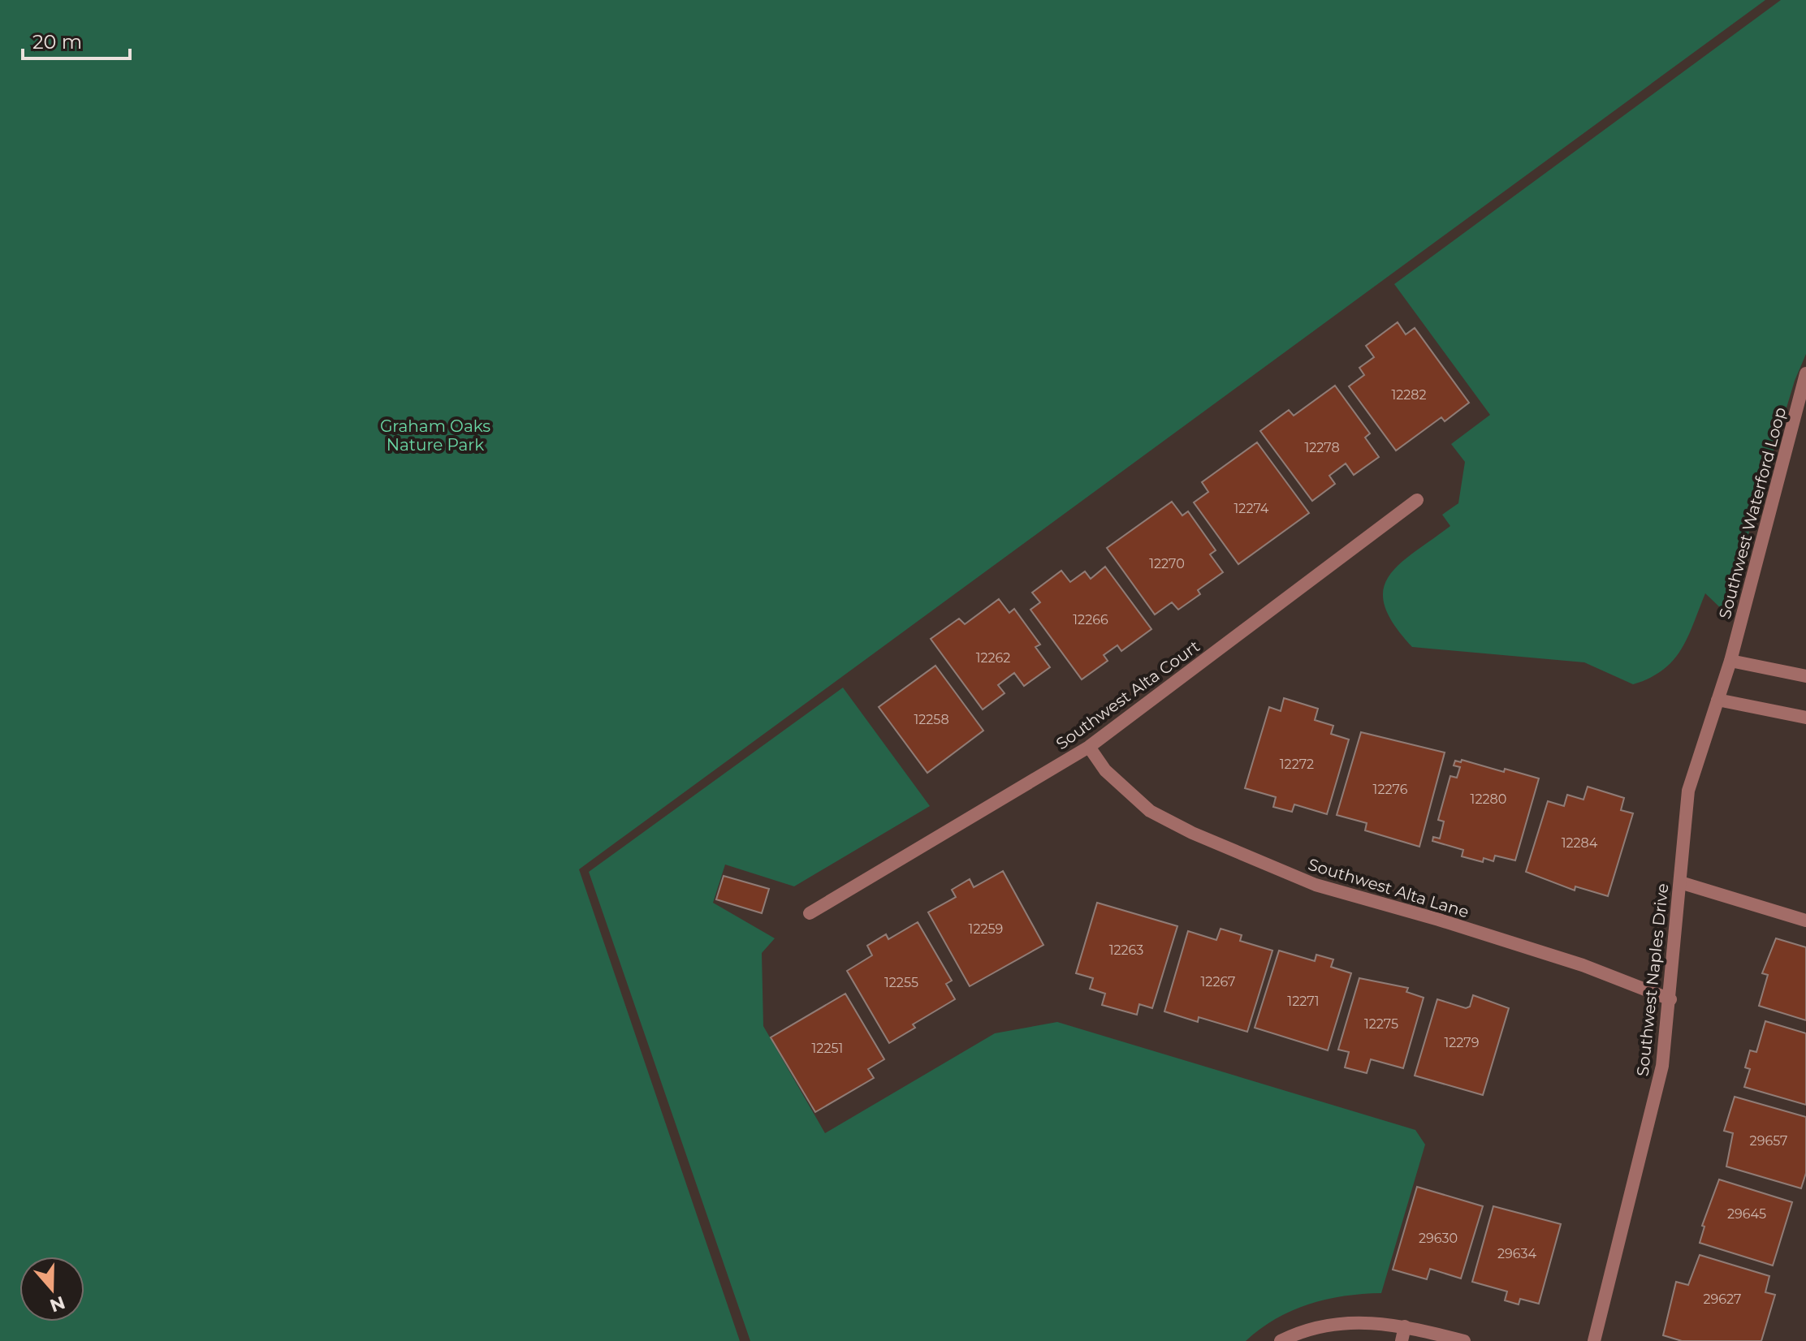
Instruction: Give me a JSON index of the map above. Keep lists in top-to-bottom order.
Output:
{
  "streets": {
    "street": [
      "Southwest Waterford Loop",
      "Southwest Alta Court",
      "Southwest Alta Lane",
      "Southwest Naples Drive"
    ]
  },
  "crossings": [
    ["Southwest Waterford Loop", "Southwest Naples Drive"],
    ["Southwest Alta Court", "Southwest Alta Lane"],
    ["Southwest Alta Lane", "Southwest Naples Drive"]
  ],
  "parks": ["Graham Oaks Nature Park"],
  "house_numbers": [
    "12282",
    "12278",
    "12274",
    "12270",
    "12266",
    "12262",
    "12258",
    "12272",
    "12276",
    "12280",
    "12284",
    "12259",
    "12263",
    "12267",
    "12255",
    "12271",
    "12275",
    "12279",
    "12251",
    "29657",
    "29645",
    "29630",
    "29634",
    "29627"
  ],
  "scale_bar": "20 m",
  "north": "bottom"
}
